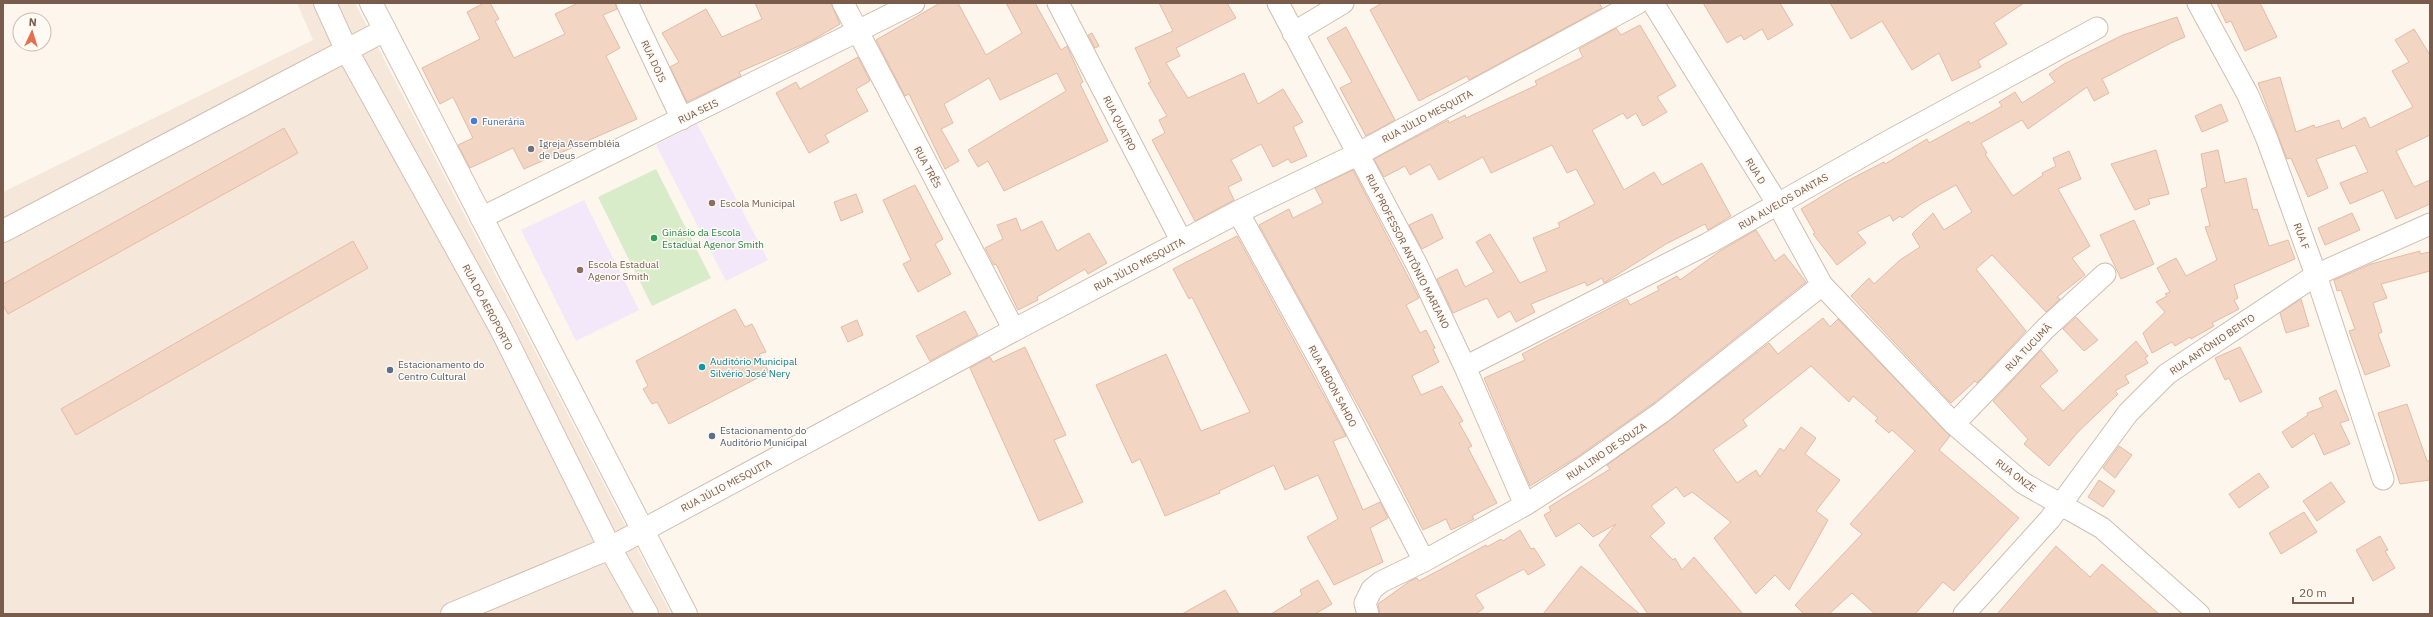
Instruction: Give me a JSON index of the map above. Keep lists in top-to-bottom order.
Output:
{
  "streets": {
    "street": [
      "RUA DOIS",
      "RUA SEIS",
      "RUA JÚLIO MESQUITA",
      "RUA QUATRO",
      "RUA TRÊS",
      "RUA D",
      "RUA ALVELOS DANTAS",
      "RUA F",
      "RUA PROFESSOR ANTÔNIO MARIANO",
      "RUA DO AEROPORTO",
      "RUA ANTÔNIO BENTO",
      "RUA TUCUMÃ",
      "RUA ABDON SAHDO",
      "RUA LINO DE SOUZA",
      "RUA ONZE"
    ]
  },
  "crossings": [
    ["RUA DOIS", "RUA SEIS"],
    ["RUA SEIS", "RUA TRÊS"],
    ["RUA JÚLIO MESQUITA", "RUA QUATRO"],
    ["RUA JÚLIO MESQUITA", "RUA TRÊS"],
    ["RUA JÚLIO MESQUITA", "RUA PROFESSOR ANTÔNIO MARIANO"],
    ["RUA JÚLIO MESQUITA", "RUA DO AEROPORTO"],
    ["RUA JÚLIO MESQUITA", "RUA ABDON SAHDO"],
    ["RUA D", "RUA ALVELOS DANTAS"],
    ["RUA D", "RUA LINO DE SOUZA"],
    ["RUA D", "RUA ONZE"],
    ["RUA ALVELOS DANTAS", "RUA PROFESSOR ANTÔNIO MARIANO"],
    ["RUA F", "RUA ANTÔNIO BENTO"],
    ["RUA PROFESSOR ANTÔNIO MARIANO", "RUA LINO DE SOUZA"],
    ["RUA ANTÔNIO BENTO", "RUA ONZE"],
    ["RUA TUCUMÃ", "RUA ONZE"],
    ["RUA ABDON SAHDO", "RUA LINO DE SOUZA"]
  ],
  "places": [
    "Funerária",
    "Igreja Assembléia de Deus",
    "Escola Municipal",
    "Ginásio da Escola Estadual Agenor Smith",
    "Escola Estadual Agenor Smith",
    "Auditório Municipal Silvério José Nery",
    "Estacionamento do Centro Cultural",
    "Estacionamento do Auditório Municipal"
  ],
  "scale_bar": "20 m",
  "north": "top"
}
